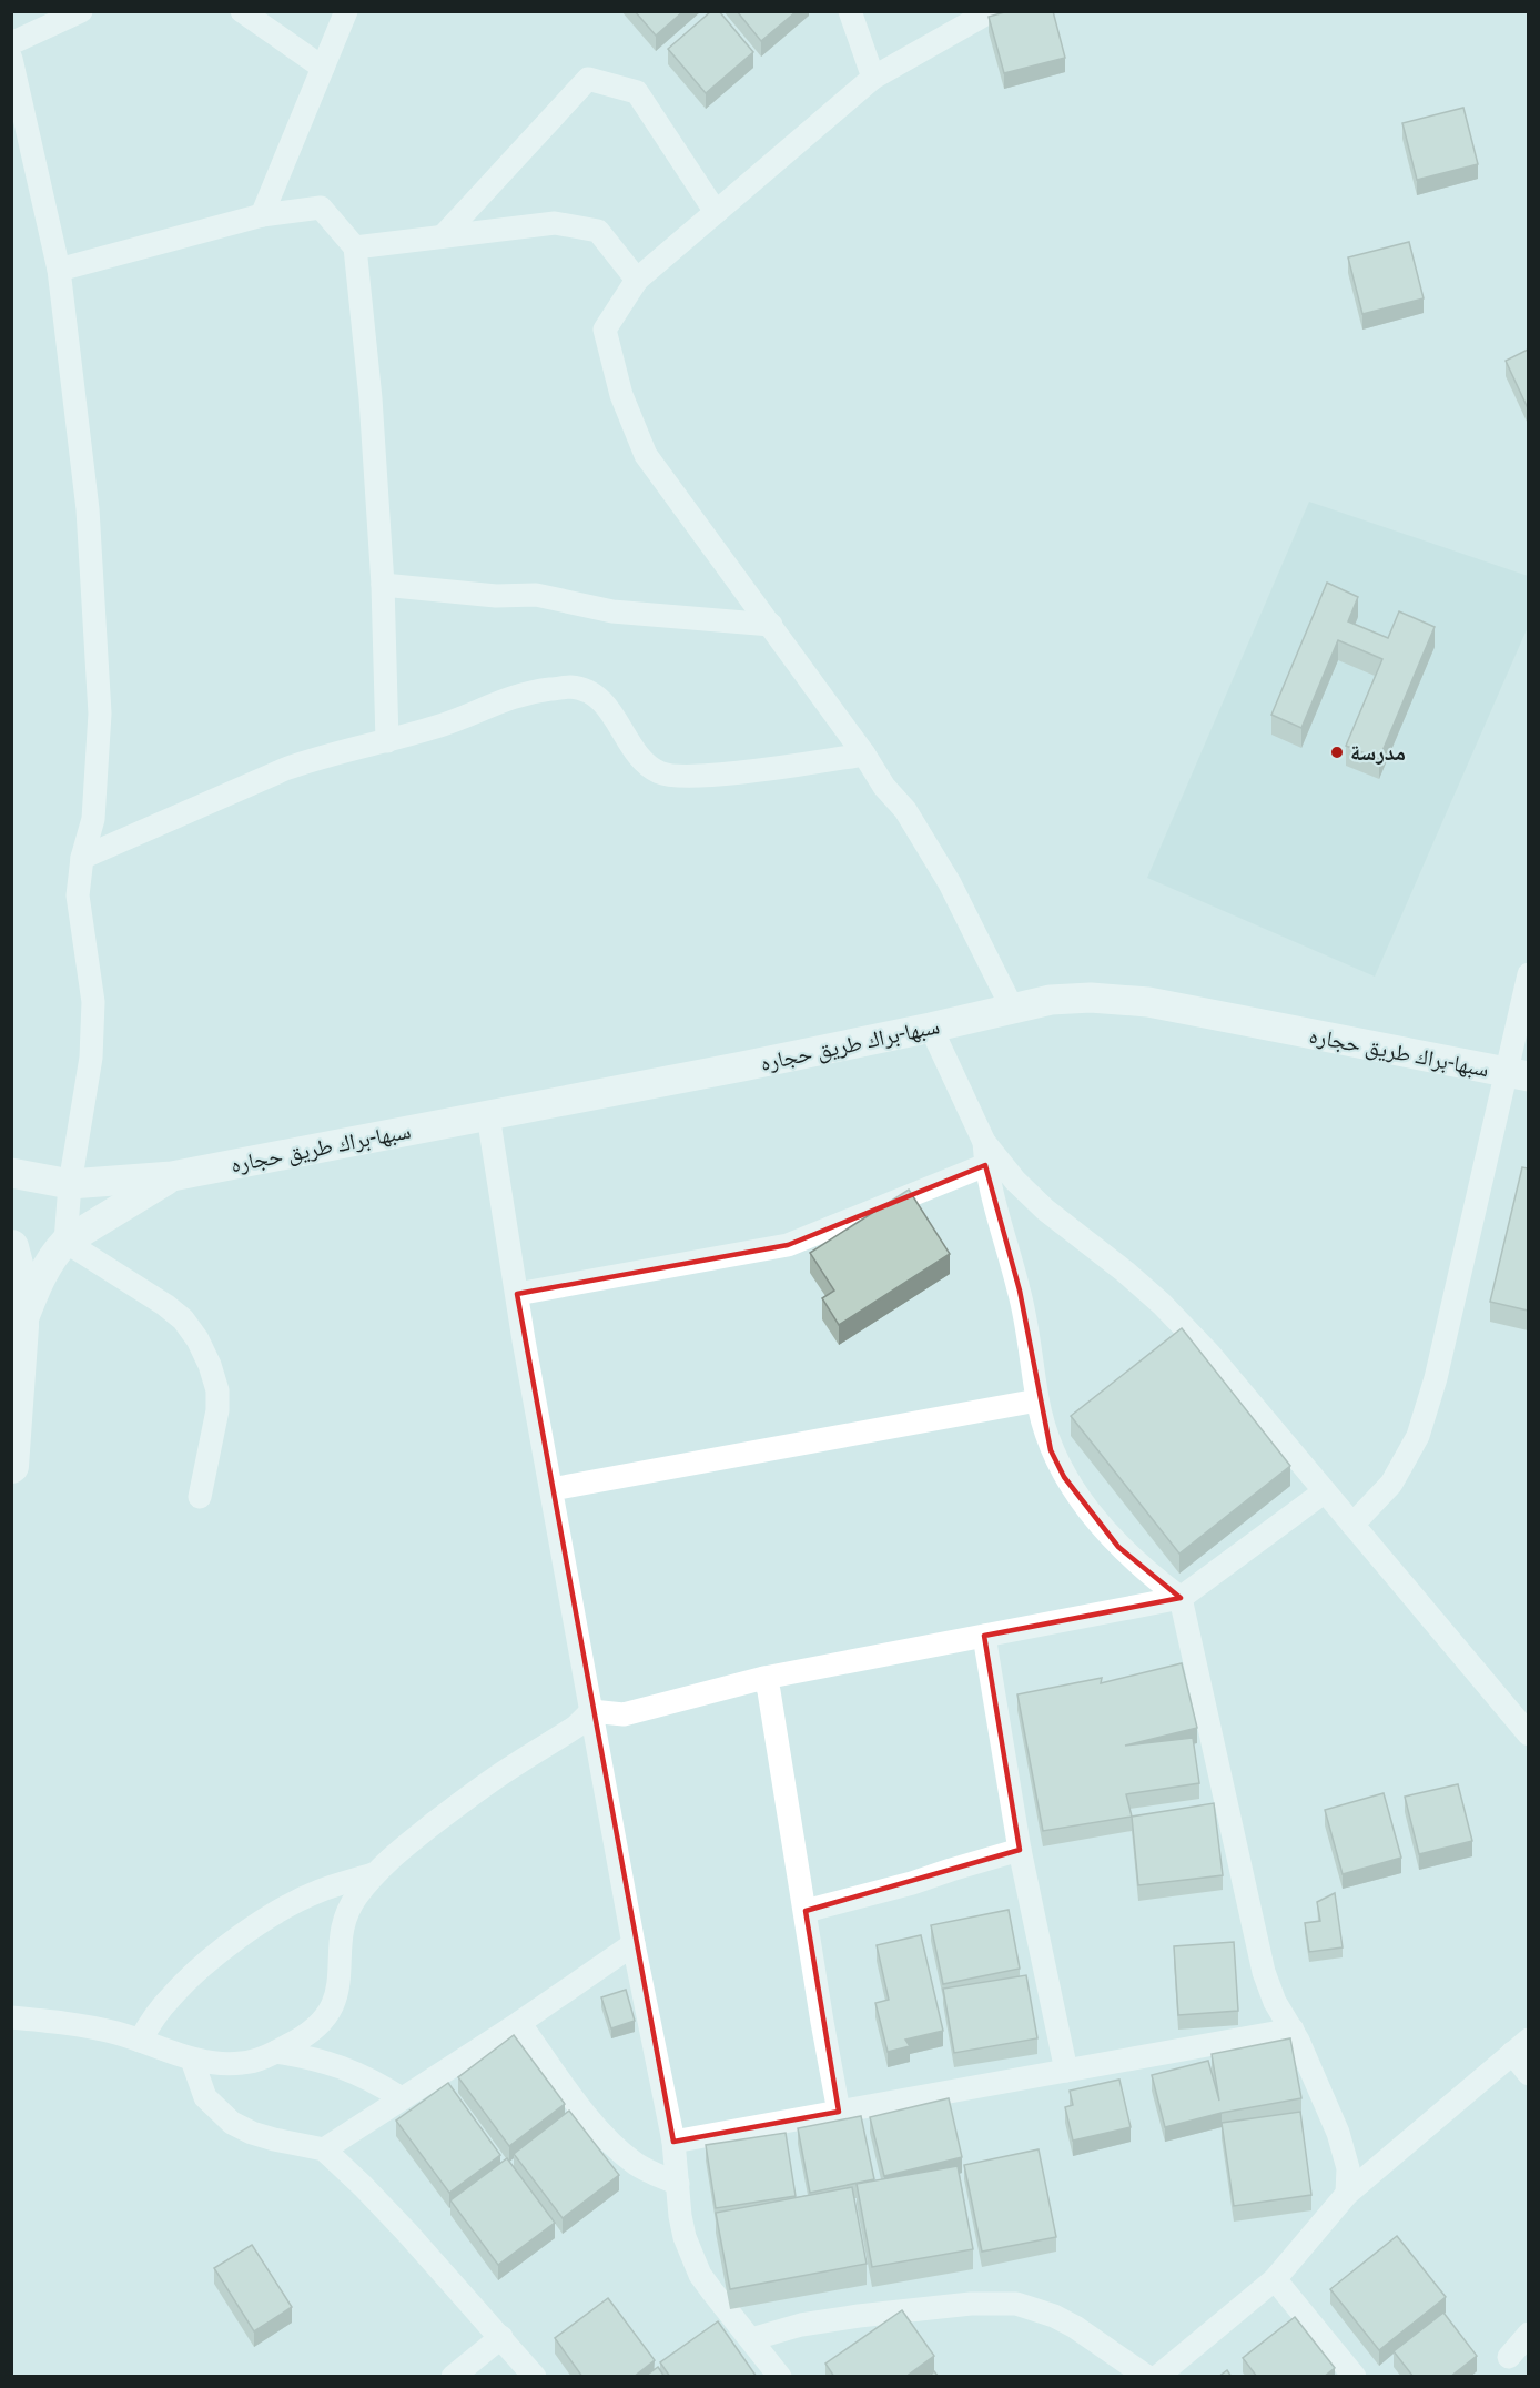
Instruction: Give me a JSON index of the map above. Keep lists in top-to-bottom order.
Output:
{
  "streets": {
    "main road": ["سبها-براك طريق حجاره"]
  },
  "places": ["مدرسة"]
}
